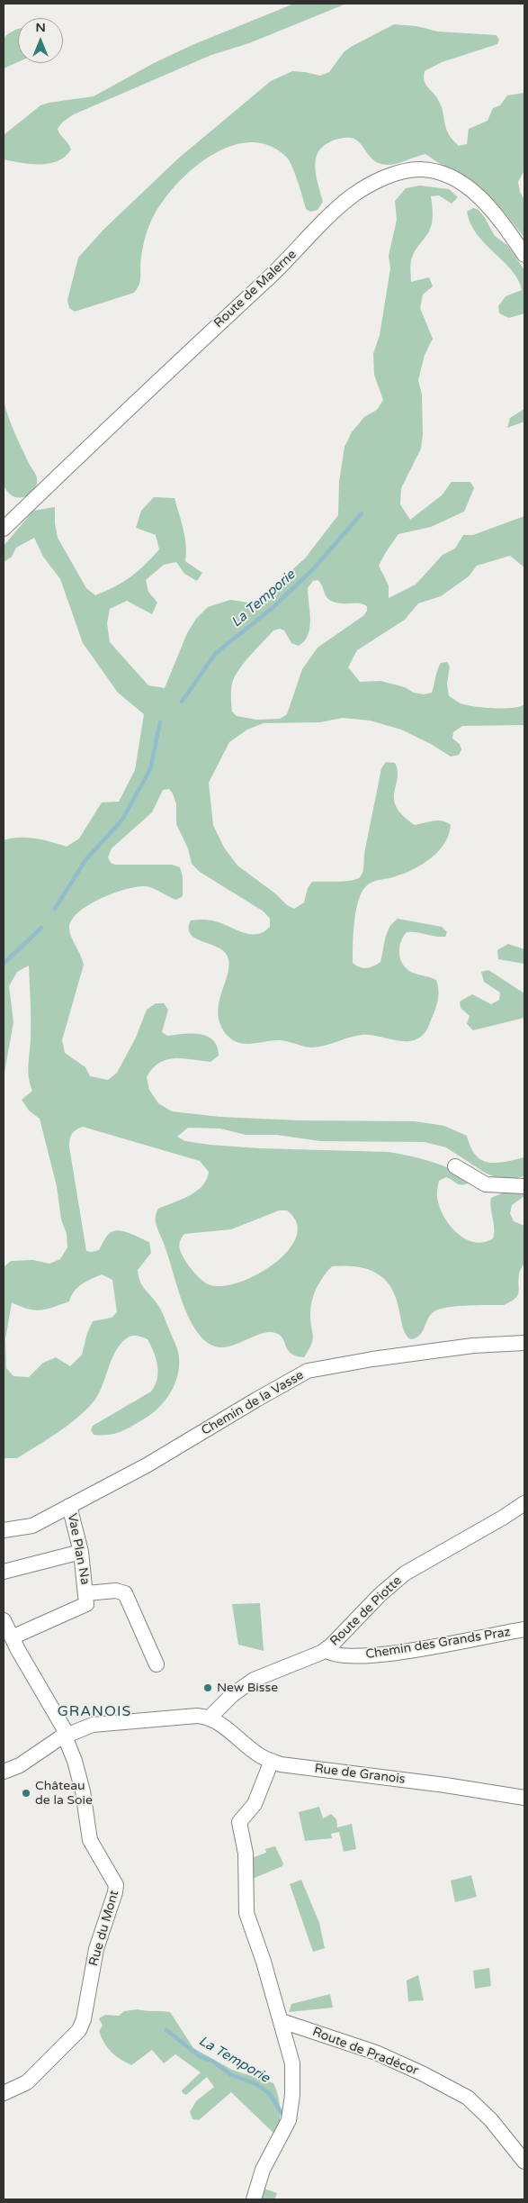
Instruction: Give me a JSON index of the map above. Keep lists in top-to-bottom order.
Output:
{
  "streets": {
    "street": [
      "Route de Malerne",
      "Chemin de la Vasse",
      "Vae Plan Na",
      "Route de Piotte",
      "Chemin des Grands Praz",
      "Rue de Granois",
      "Rue du Mont",
      "Route de Pradécor"
    ]
  },
  "crossings": [
    ["Chemin de la Vasse", "Vae Plan Na"],
    ["Vae Plan Na", "Rue du Mont"],
    ["Route de Piotte", "Chemin des Grands Praz"],
    ["Route de Piotte", "Rue de Granois"]
  ],
  "districts": ["GRANOIS"],
  "water": ["La Temporie"],
  "places": ["New Bisse", "Château de la Soie"],
  "north": "top"
}
